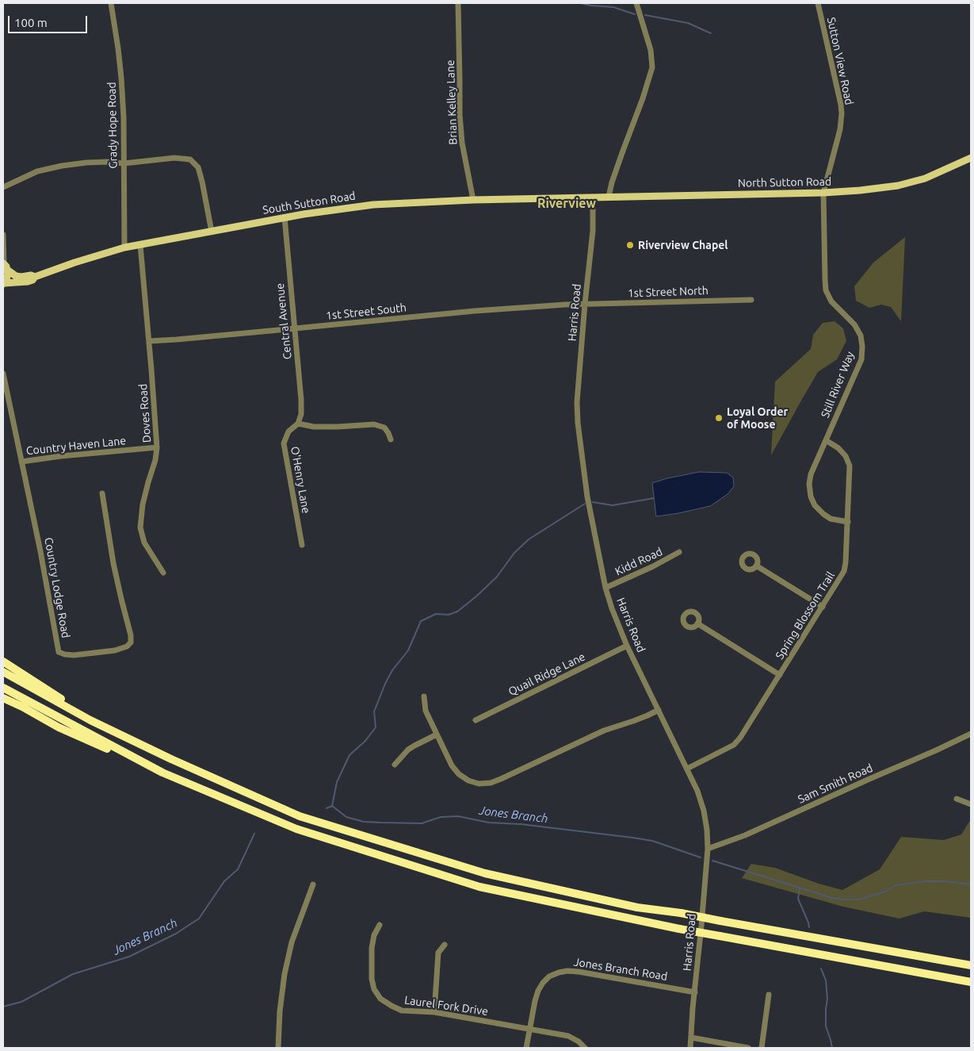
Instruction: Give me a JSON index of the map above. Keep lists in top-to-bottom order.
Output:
{
  "streets": {
    "main road": ["North Sutton Road", "South Sutton Road"],
    "street": [
      "Sutton View Road",
      "Brian Kelley Lane",
      "Grady Hope Road",
      "1st Street North",
      "1st Street South",
      "Harris Road",
      "Central Avenue",
      "Still River Way",
      "Doves Road",
      "Country Haven Lane",
      "O'Henry Lane",
      "Kidd Road",
      "Country Lodge Road",
      "Spring Blossom Trail",
      "Quail Ridge Lane",
      "Sam Smith Road",
      "Jones Branch Road",
      "Laurel Fork Drive"
    ]
  },
  "crossings": [
    ["Sutton View Road", "North Sutton Road"],
    ["Sutton View Road", "Still River Way"],
    ["Brian Kelley Lane", "South Sutton Road"],
    ["Grady Hope Road", "South Sutton Road"],
    ["North Sutton Road", "South Sutton Road"],
    ["North Sutton Road", "Harris Road"],
    ["North Sutton Road", "Still River Way"],
    ["South Sutton Road", "Harris Road"],
    ["South Sutton Road", "Central Avenue"],
    ["South Sutton Road", "Doves Road"],
    ["1st Street North", "1st Street South"],
    ["1st Street North", "Harris Road"],
    ["1st Street South", "Harris Road"],
    ["1st Street South", "Central Avenue"],
    ["1st Street South", "Doves Road"],
    ["Harris Road", "Kidd Road"],
    ["Harris Road", "Spring Blossom Trail"],
    ["Harris Road", "Quail Ridge Lane"],
    ["Harris Road", "Sam Smith Road"],
    ["Harris Road", "Jones Branch Road"],
    ["Central Avenue", "O'Henry Lane"],
    ["Still River Way", "Spring Blossom Trail"],
    ["Doves Road", "Country Haven Lane"],
    ["Country Haven Lane", "Country Lodge Road"],
    ["Jones Branch Road", "Laurel Fork Drive"]
  ],
  "districts": ["Riverview"],
  "water": ["Jones Branch"],
  "places": ["Riverview Chapel", "Loyal Order of Moose"],
  "scale_bar": "100 m"
}
